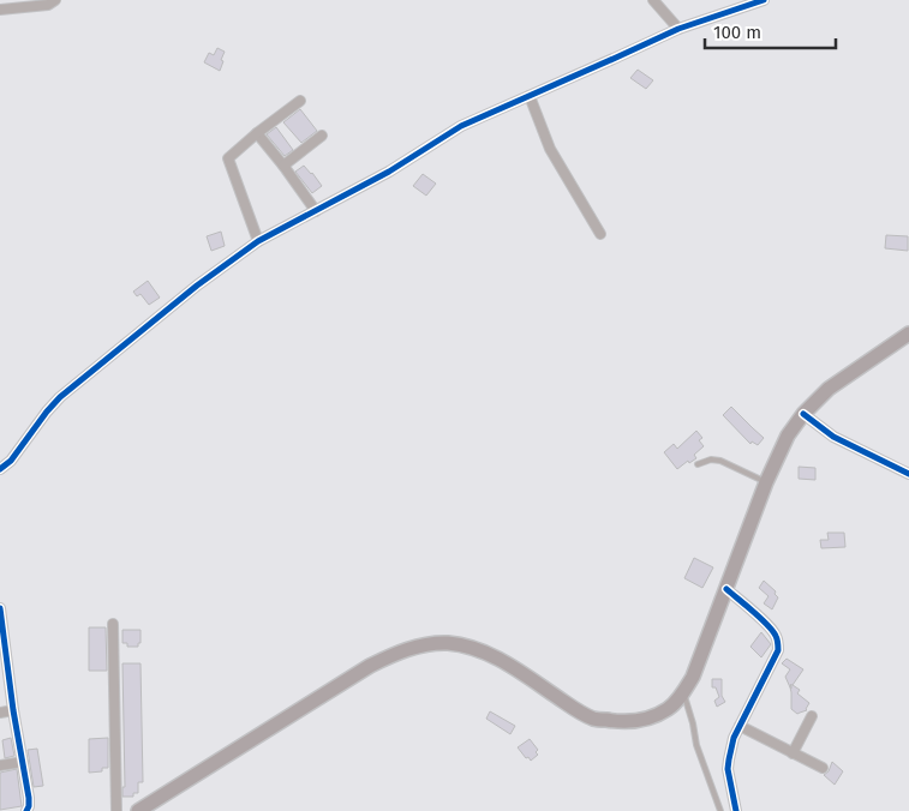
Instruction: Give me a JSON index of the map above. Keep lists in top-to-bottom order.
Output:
{
  "scale_bar": "100 m"
}
